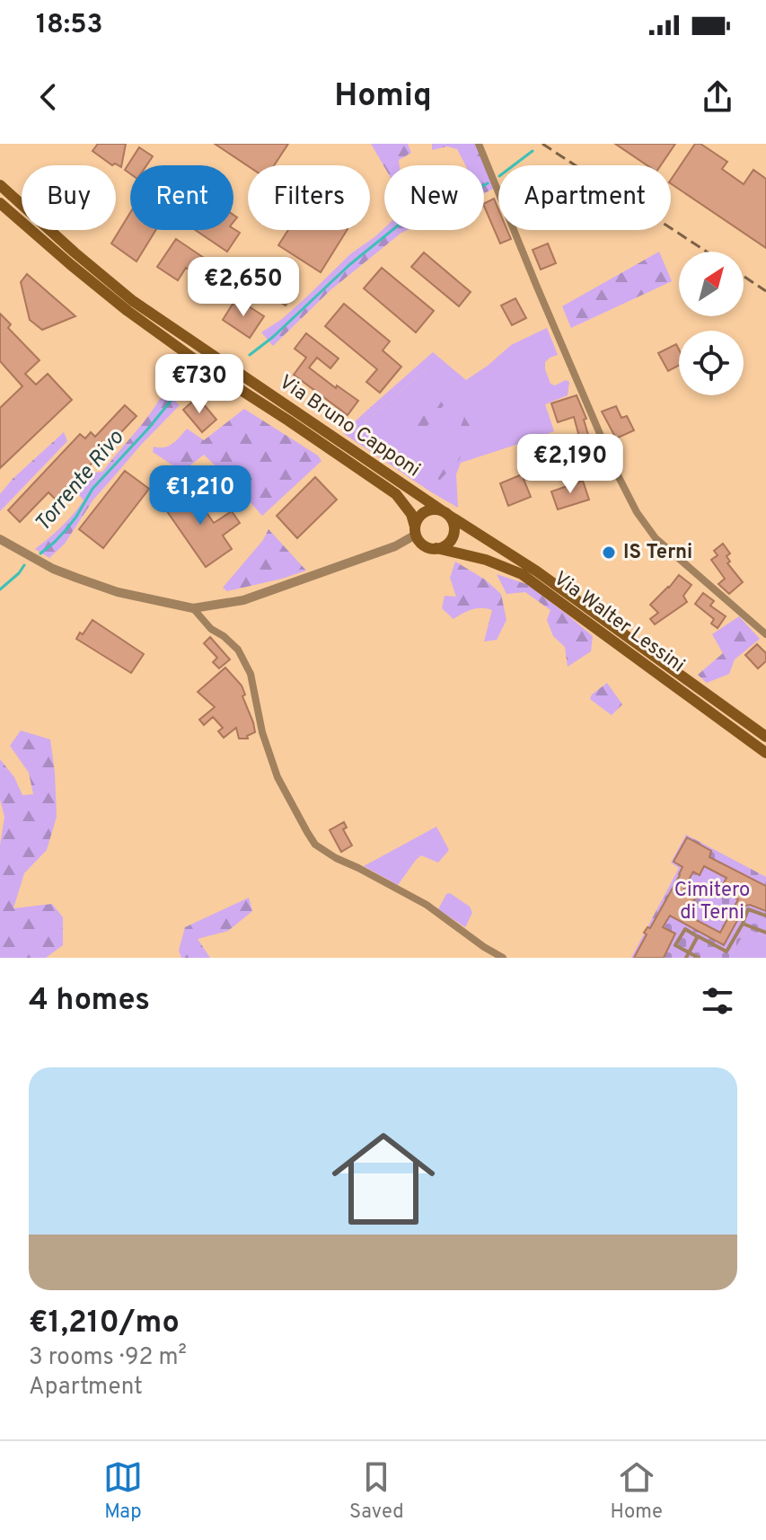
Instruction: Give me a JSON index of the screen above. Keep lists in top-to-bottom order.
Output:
{
  "streets": {
    "main road": ["Via Bruno Capponi", "Via Walter Lessini"]
  },
  "crossings": [
    ["Via Bruno Capponi", "Via Walter Lessini"]
  ],
  "water": ["Torrente Rivo"],
  "parks": ["Cimitero di Terni"],
  "places": ["IS Terni"],
  "north": "top right",
  "page": {
    "status": "18:53",
    "header": "Homiq",
    "chip": [
      "Buy",
      "Rent",
      "Filters",
      "New",
      "Apartment"
    ],
    "price": [
      "€2,650",
      "€730",
      "€2,190",
      "€1,210"
    ],
    "heading": "4 homes",
    "list": [
      {
        "name": "€1,210/mo",
        "note": "3 rooms · 92 m² · Apartment"
      }
    ],
    "tabs": ["Map", "Saved", "Home"]
  }
}
